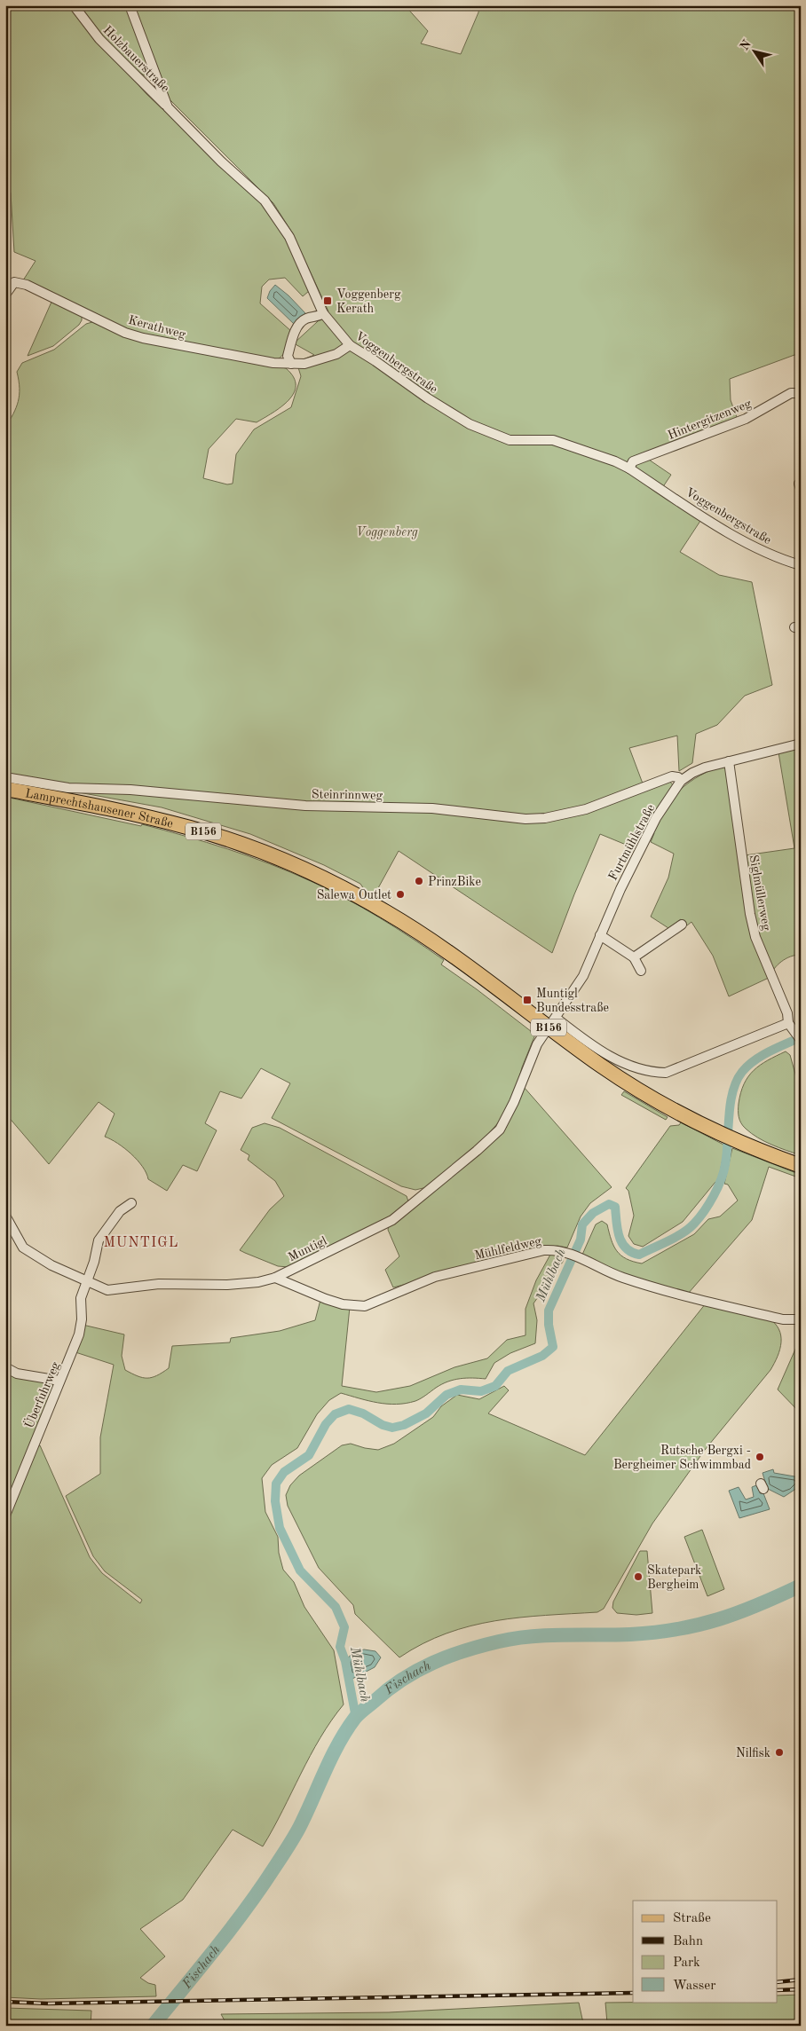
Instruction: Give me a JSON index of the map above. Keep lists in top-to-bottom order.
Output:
{
  "streets": {
    "main road": ["Lamprechtshausener Straße", "B156"],
    "street": [
      "Holzbauerstraße",
      "Kerathweg",
      "Voggenbergstraße",
      "Hintergitzenweg",
      "Steinrinnweg",
      "Furtmühlstraße",
      "Siglmüllerweg",
      "Mühlfeldweg",
      "Muntigl",
      "Überfuhrweg"
    ]
  },
  "crossings": [
    ["Holzbauerstraße", "Voggenbergstraße"],
    ["Kerathweg", "Voggenbergstraße"],
    ["Voggenbergstraße", "Hintergitzenweg"],
    ["Steinrinnweg", "Furtmühlstraße"],
    ["Lamprechtshausener Straße", "B156"],
    ["Lamprechtshausener Straße", "Furtmühlstraße"],
    ["Lamprechtshausener Straße", "Muntigl"],
    ["B156", "Furtmühlstraße"],
    ["B156", "Muntigl"],
    ["Furtmühlstraße", "Siglmüllerweg"],
    ["Furtmühlstraße", "Muntigl"],
    ["Mühlfeldweg", "Muntigl"],
    ["Muntigl", "Überfuhrweg"]
  ],
  "districts": ["MUNTIGL"],
  "water": ["Mühlbach", "Fischach"],
  "parks": ["Voggenberg"],
  "places": {
    "transit": ["Voggenberg Kerath", "Muntigl Bundesstraße"],
    "other": [
      "PrinzBike",
      "Salewa Outlet",
      "Rutsche Bergxi - Bergheimer Schwimmbad",
      "Skatepark Bergheim",
      "Nilfisk"
    ]
  },
  "legend": [
    "Straße",
    "Bahn",
    "Park",
    "Wasser"
  ],
  "north": "top left"
}
